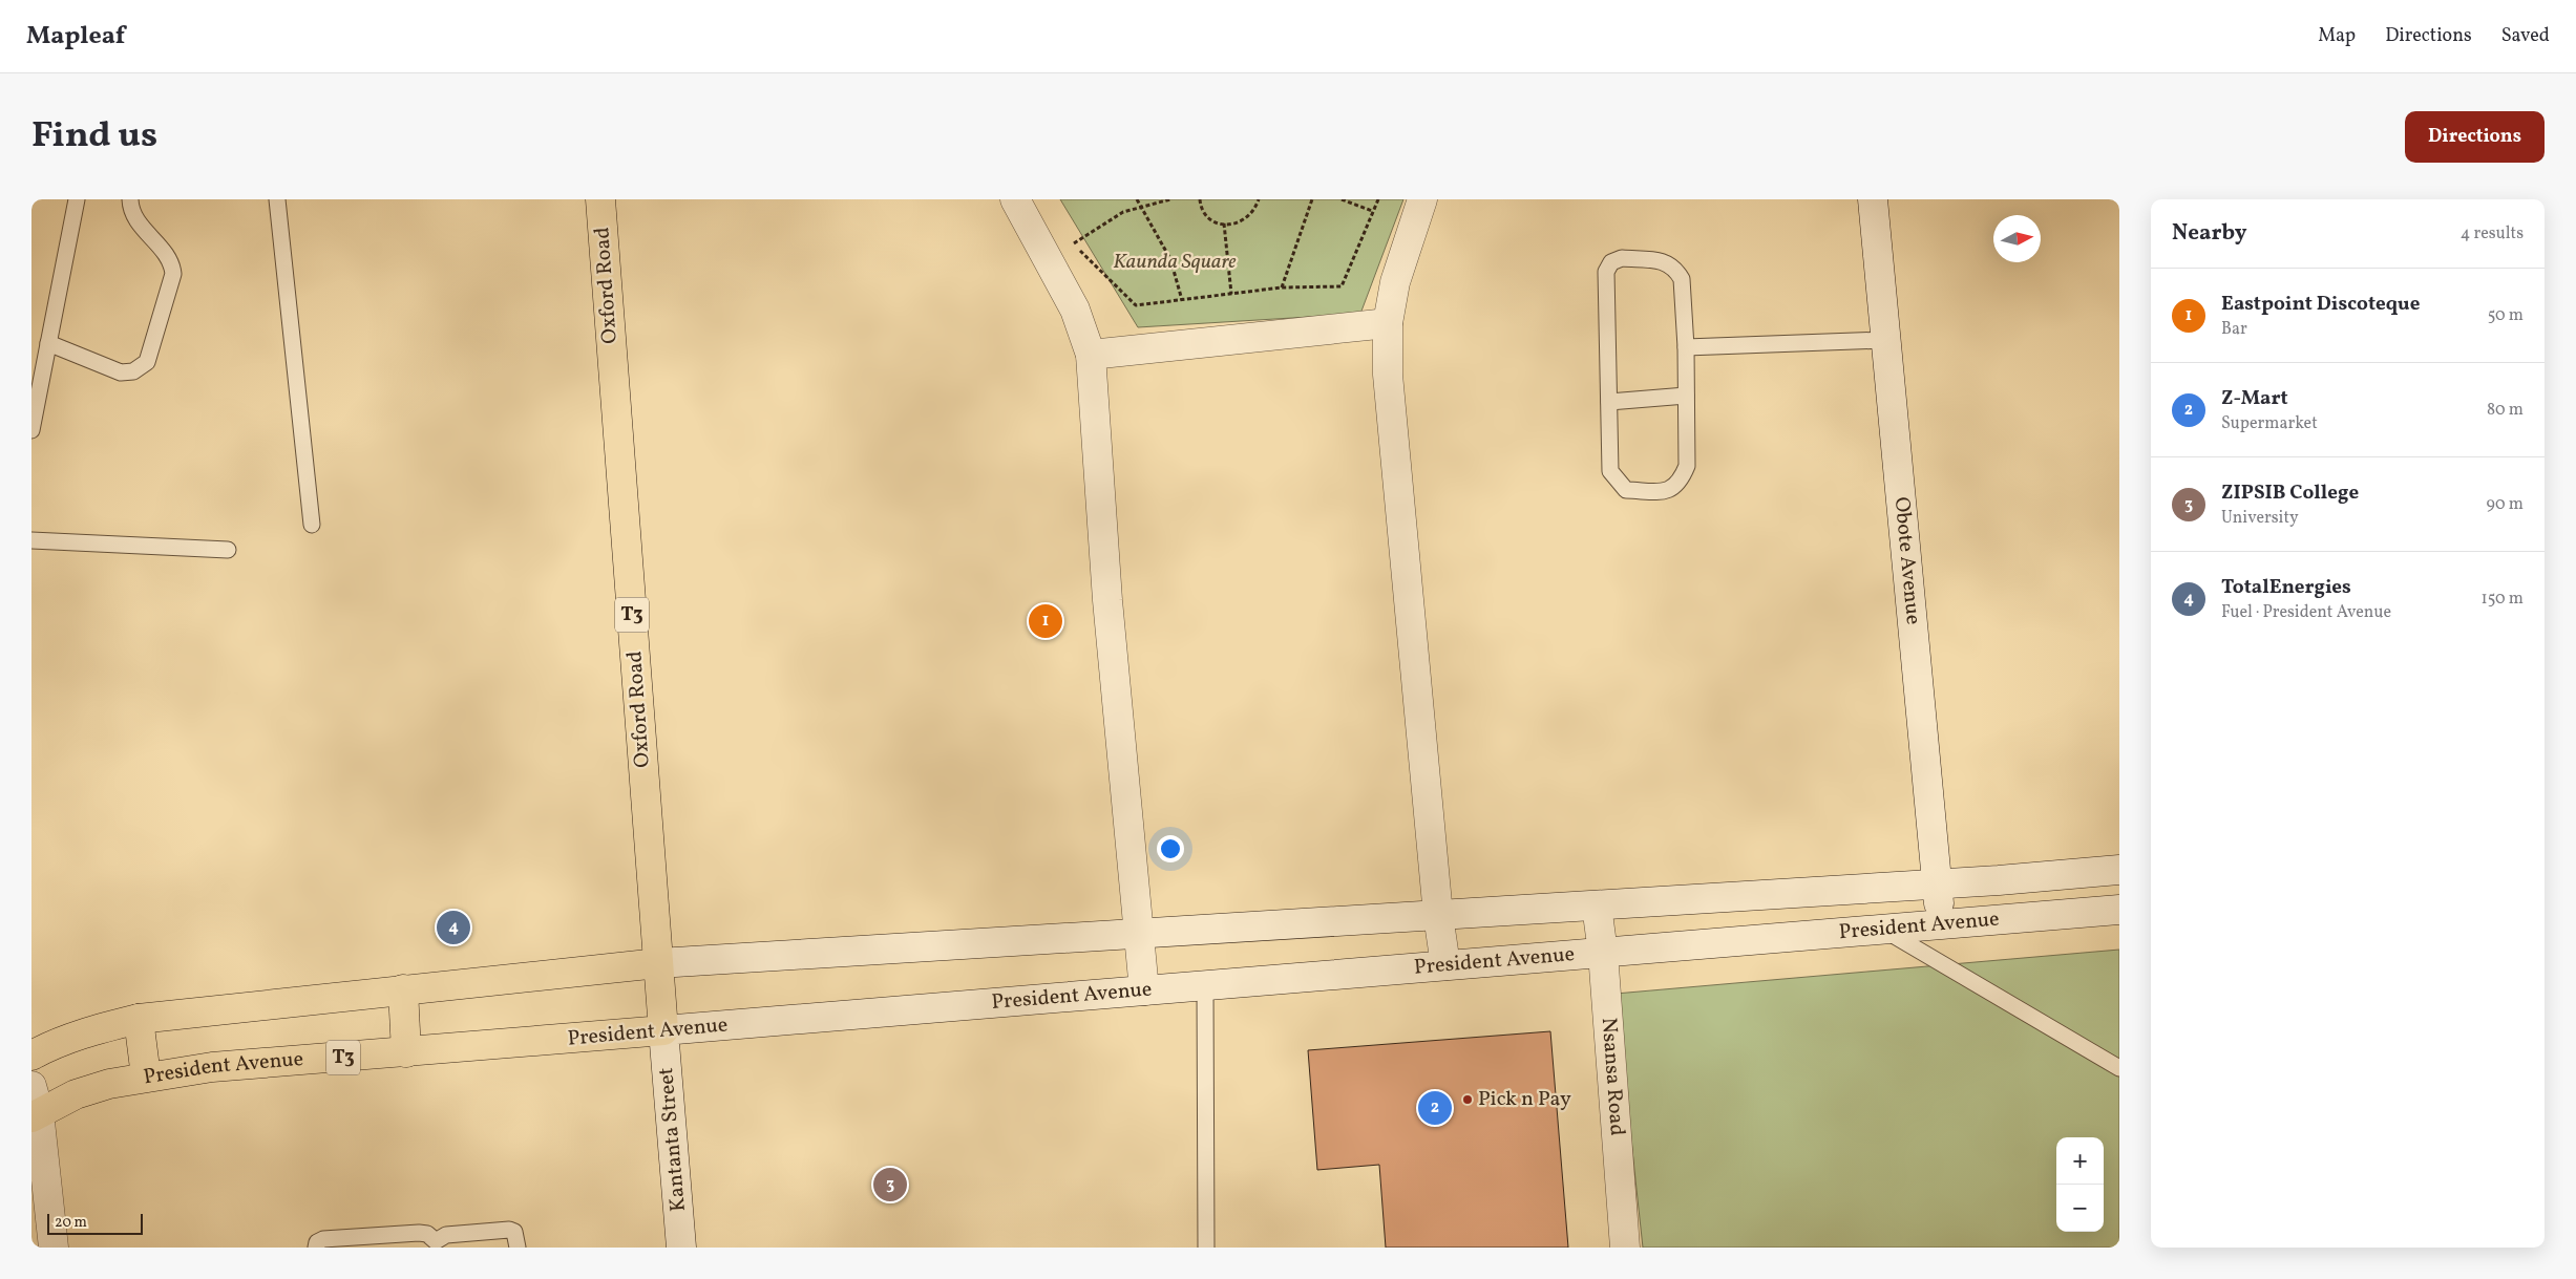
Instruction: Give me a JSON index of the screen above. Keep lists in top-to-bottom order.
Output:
{
  "streets": {
    "highway": ["Oxford Road", "T3", "President Avenue"],
    "street": ["Obote Avenue", "Nsansa Road", "Kantanta Street"]
  },
  "crossings": [
    ["Oxford Road", "President Avenue"],
    ["Oxford Road", "Kantanta Street"],
    ["Obote Avenue", "President Avenue"],
    ["President Avenue", "Nsansa Road"],
    ["President Avenue", "Kantanta Street"]
  ],
  "parks": ["Kaunda Square"],
  "places": ["Pick n Pay"],
  "scale_bar": "20 m",
  "north": "right",
  "page": {
    "header": "Mapleaf",
    "nav": ["Map", "Directions", "Saved"],
    "title": "Find us",
    "buttons": "Directions",
    "heading": ["Nearby", "4 results"],
    "list": [
      {
        "mark": "1",
        "name": "Eastpoint Discoteque",
        "note": "Bar",
        "value": "50 m"
      },
      {
        "mark": "2",
        "name": "Z-Mart",
        "note": "Supermarket",
        "value": "80 m"
      },
      {
        "mark": "3",
        "name": "ZIPSIB College",
        "note": "University",
        "value": "90 m"
      },
      {
        "mark": "4",
        "name": "TotalEnergies",
        "note": "Fuel · President Avenue",
        "value": "150 m"
      }
    ],
    "pins": [
      "1",
      "4",
      "2",
      "3"
    ],
    "map_buttons": ["+", "−"],
    "scale": "20 m"
  }
}
